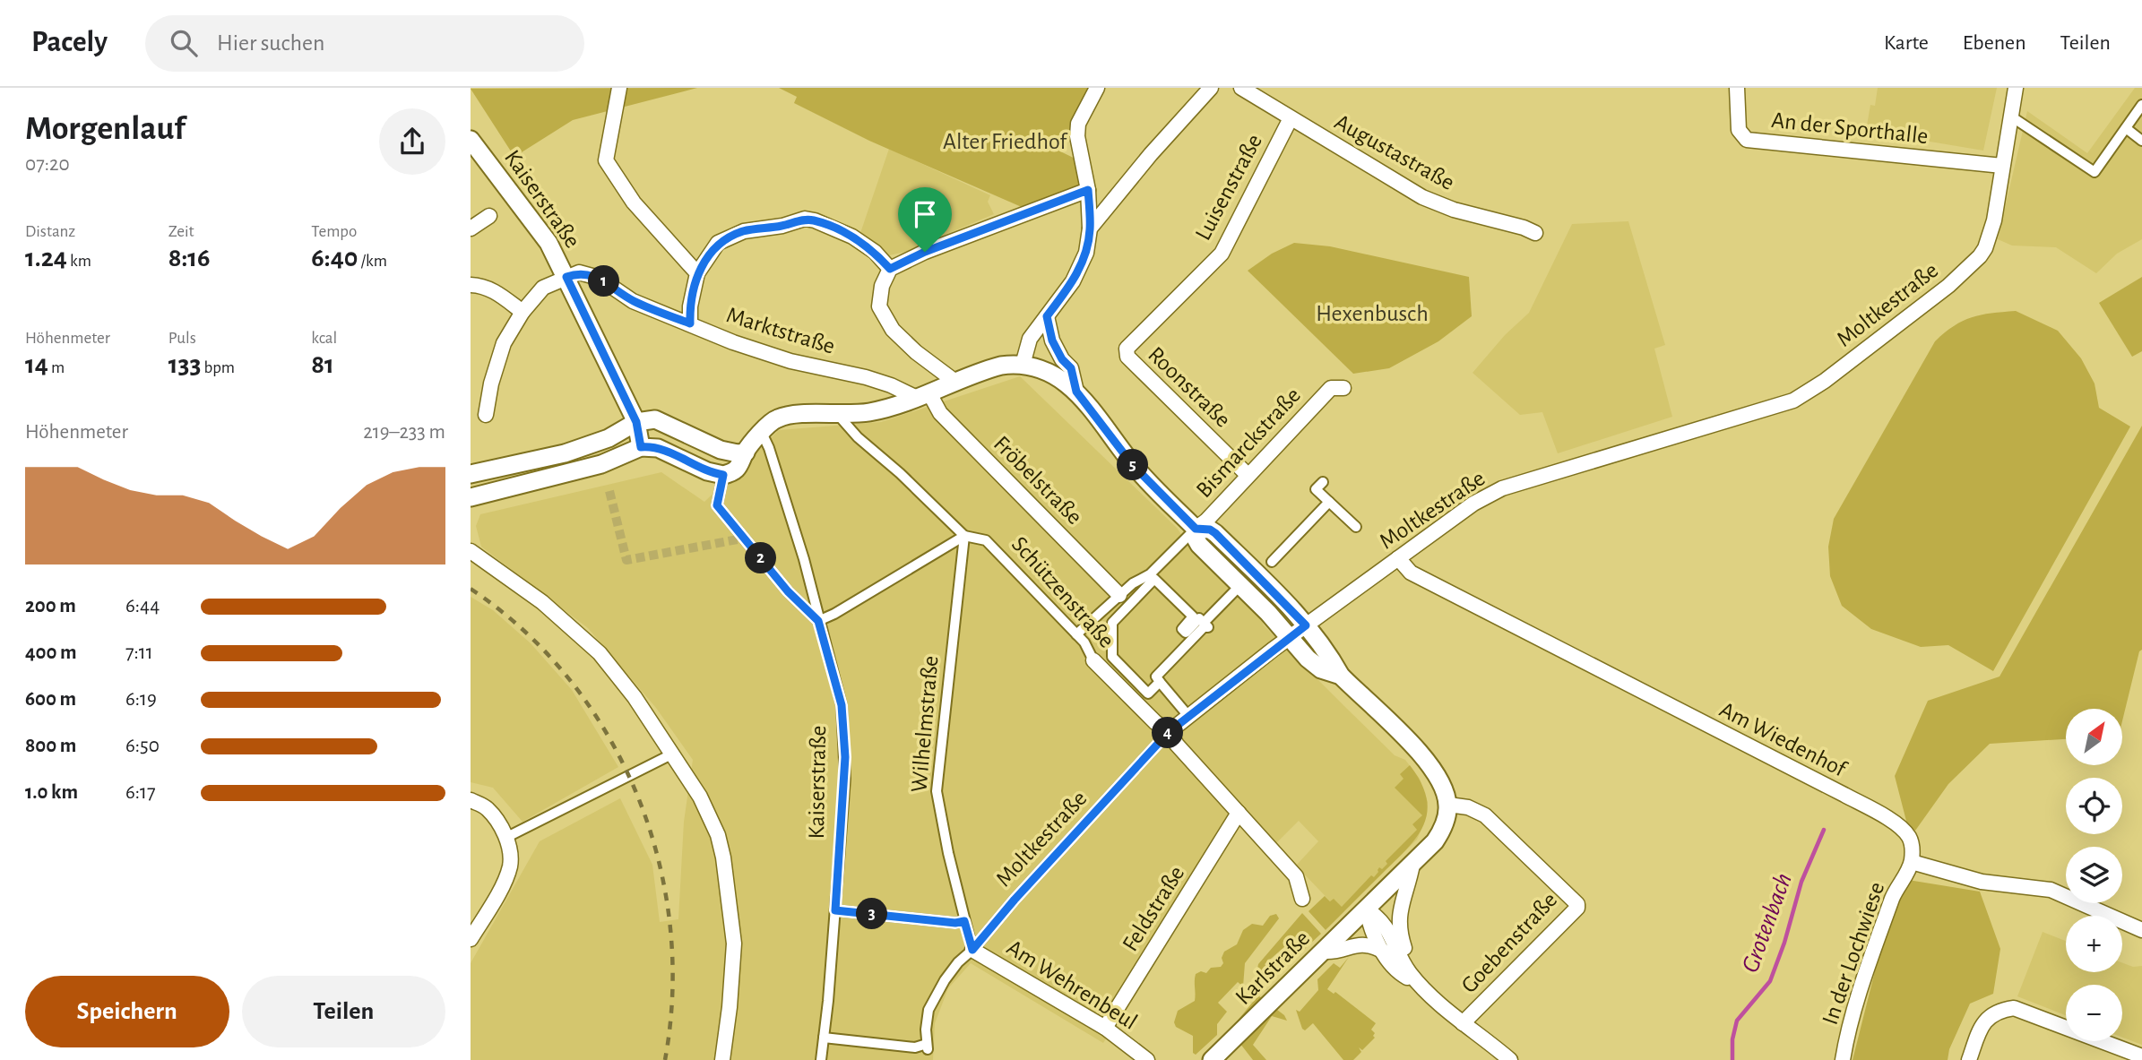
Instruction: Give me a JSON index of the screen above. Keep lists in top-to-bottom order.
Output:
{
  "streets": {
    "street": [
      "An der Sporthalle",
      "Augustastraße",
      "Luisenstraße",
      "Kaiserstraße",
      "Moltkestraße",
      "Marktstraße",
      "Roonstraße",
      "Bismarckstraße",
      "Fröbelstraße",
      "Schützenstraße",
      "Wilhelmstraße",
      "Am Wiedenhof",
      "Feldstraße",
      "Goebenstraße",
      "In der Lochwiese",
      "Karlstraße",
      "Am Wehrenbeul"
    ]
  },
  "crossings": [
    ["An der Sporthalle", "Moltkestraße"],
    ["Augustastraße", "Luisenstraße"],
    ["Luisenstraße", "Roonstraße"],
    ["Kaiserstraße", "Moltkestraße"],
    ["Kaiserstraße", "Marktstraße"],
    ["Moltkestraße", "Schützenstraße"],
    ["Moltkestraße", "Wilhelmstraße"],
    ["Moltkestraße", "Am Wiedenhof"],
    ["Moltkestraße", "Am Wehrenbeul"],
    ["Marktstraße", "Fröbelstraße"],
    ["Roonstraße", "Bismarckstraße"],
    ["Bismarckstraße", "Fröbelstraße"],
    ["Bismarckstraße", "Schützenstraße"],
    ["Schützenstraße", "Wilhelmstraße"],
    ["Wilhelmstraße", "Am Wehrenbeul"],
    ["Am Wiedenhof", "In der Lochwiese"],
    ["Feldstraße", "Am Wehrenbeul"],
    ["Goebenstraße", "Karlstraße"]
  ],
  "water": ["Grotenbach"],
  "parks": ["Alter Friedhof", "Hexenbusch"],
  "north": "top right",
  "page": {
    "header": "Pacely",
    "search": "Hier suchen",
    "nav": ["Karte", "Ebenen", "Teilen"],
    "heading": ["Morgenlauf", "07:20"],
    "stats": [
      ["Distanz", "1.24 km"],
      ["Zeit", "8:16"],
      ["Tempo", "6:40 /km"],
      ["Höhenmeter", "14 m"],
      ["Puls", "133 bpm"],
      ["kcal", "81"]
    ],
    "pins": [
      "1",
      "5",
      "2",
      "4",
      "3"
    ],
    "chart": ["Höhenmeter", "219–233 m"],
    "list": [
      {
        "name": "200 m",
        "note": "6:44"
      },
      {
        "name": "400 m",
        "note": "7:11"
      },
      {
        "name": "600 m",
        "note": "6:19"
      },
      {
        "name": "800 m",
        "note": "6:50"
      },
      {
        "name": "1.0 km",
        "note": "6:17"
      }
    ],
    "map_buttons": ["+", "−"],
    "buttons": ["Speichern", "Teilen"]
  }
}
